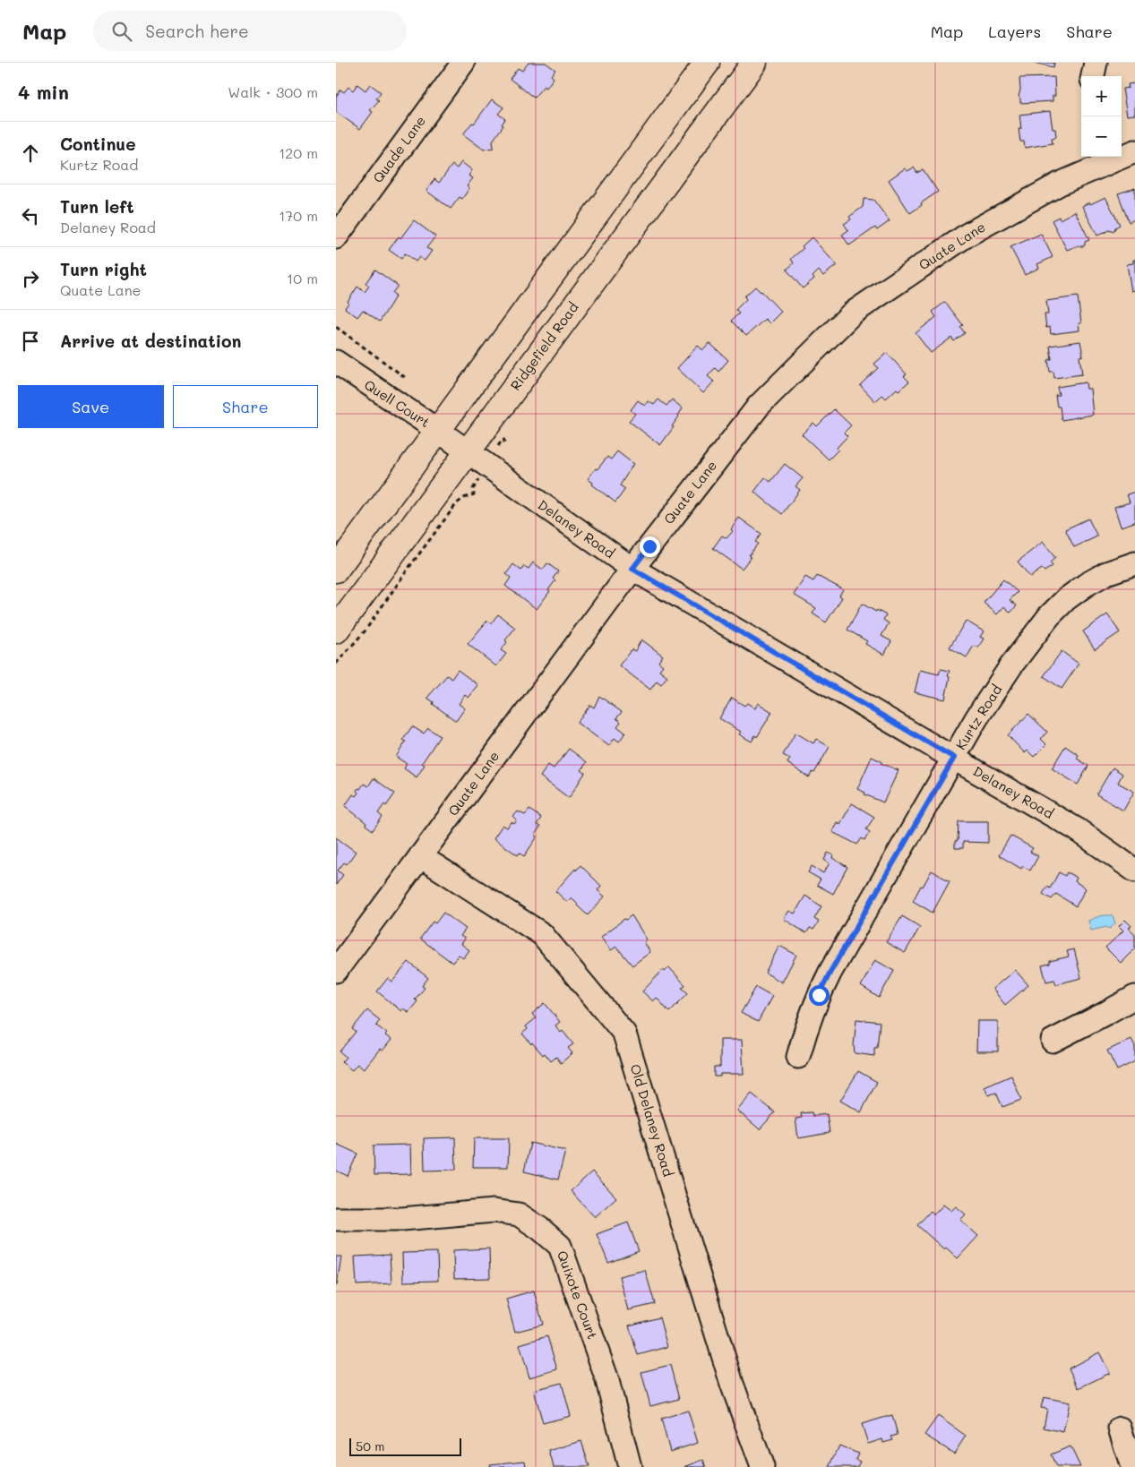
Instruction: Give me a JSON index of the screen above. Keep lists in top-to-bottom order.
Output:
{
  "streets": {
    "main road": ["Ridgefield Road"],
    "street": [
      "Quade Lane",
      "Quate Lane",
      "Quell Court",
      "Delaney Road",
      "Kurtz Road",
      "Old Delaney Road",
      "Quixote Court"
    ]
  },
  "crossings": [
    ["Quate Lane", "Delaney Road"],
    ["Quate Lane", "Old Delaney Road"],
    ["Ridgefield Road", "Delaney Road"],
    ["Quell Court", "Delaney Road"],
    ["Delaney Road", "Kurtz Road"]
  ],
  "scale_bar": "50 m",
  "page": {
    "header": "Map",
    "search": "Search here",
    "nav": ["Map", "Layers", "Share"],
    "heading": ["4 min", "Walk · 300 m"],
    "map_buttons": ["+", "−"],
    "list": [
      ["Continue", "Kurtz Road", "120 m"],
      ["Turn left", "Delaney Road", "170 m"],
      ["Turn right", "Quate Lane", "10 m"],
      "Arrive at destination"
    ],
    "buttons": ["Save", "Share"],
    "scale": "50 m"
  }
}
